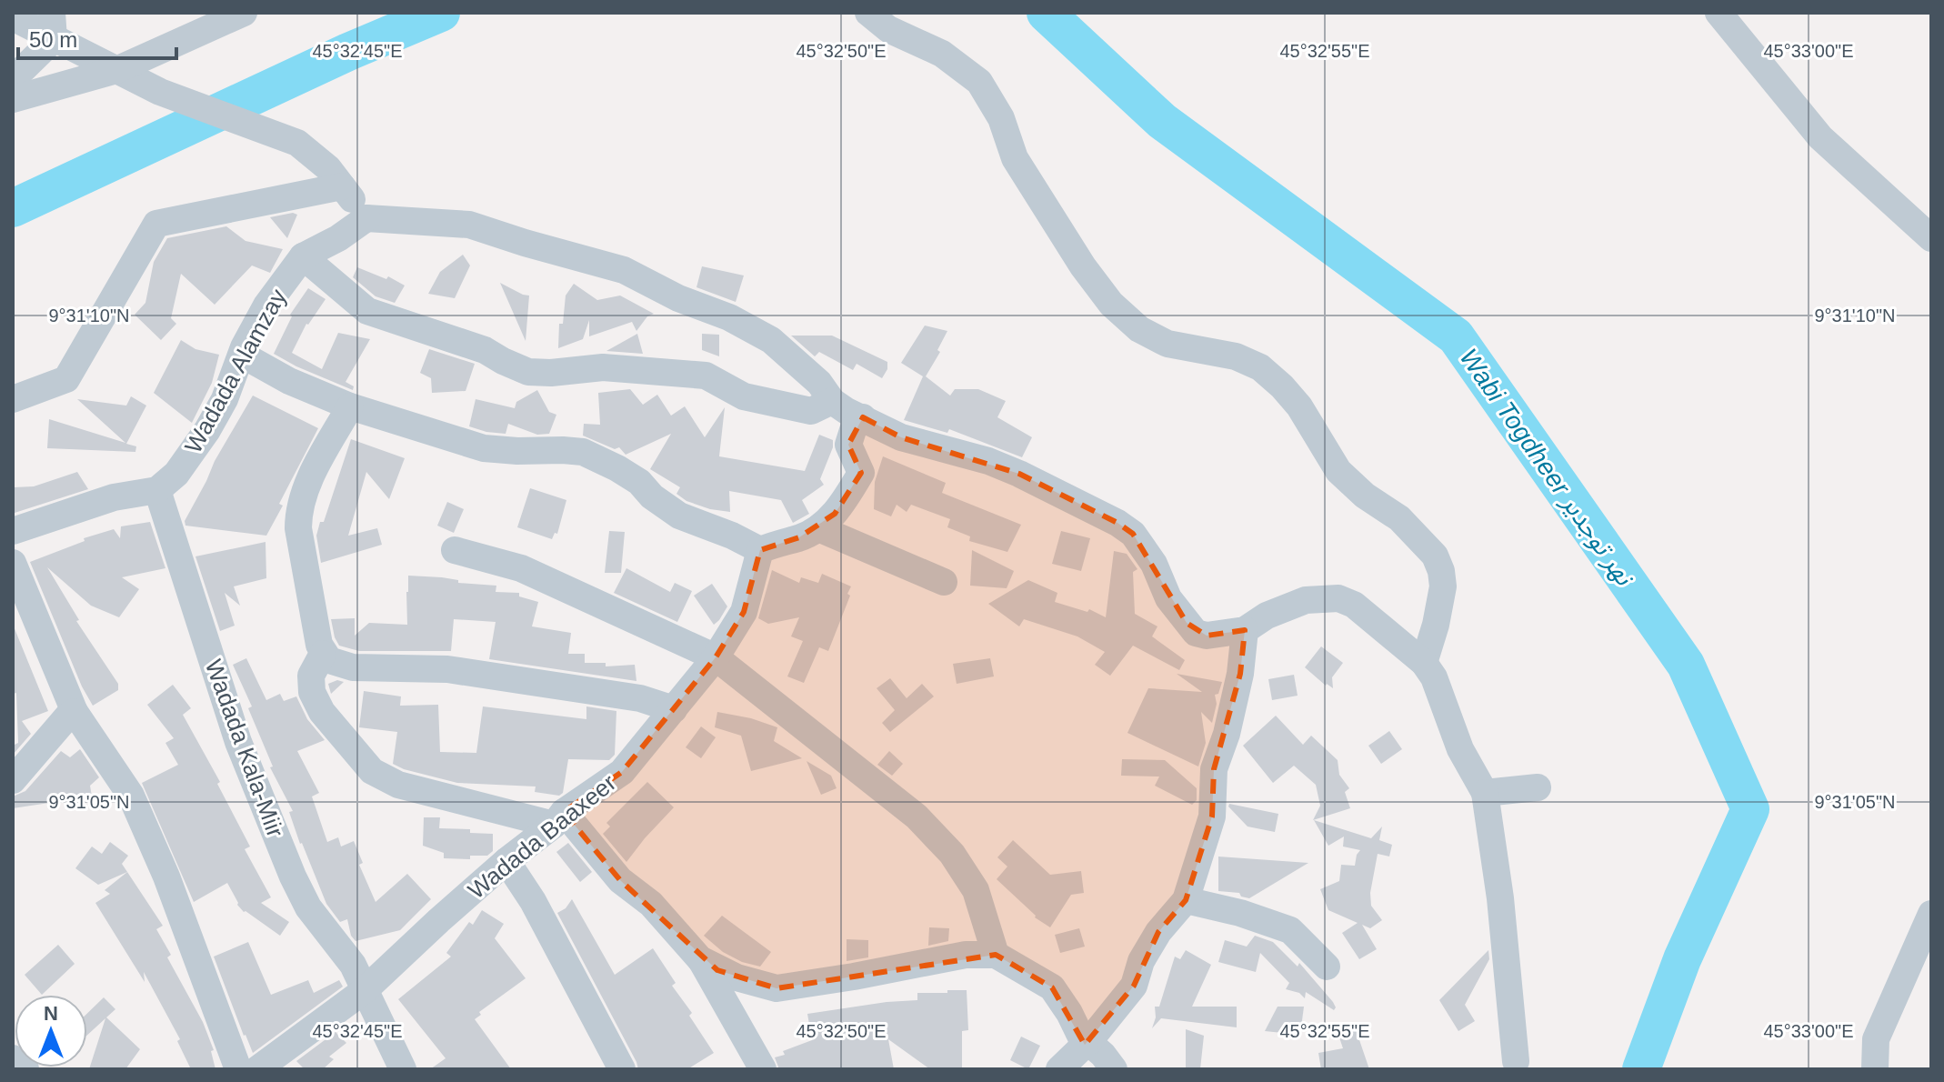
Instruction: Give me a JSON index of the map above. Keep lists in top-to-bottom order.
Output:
{
  "streets": {
    "street": ["Wadada Alamzay", "Wadada Kala-Miir", "Wadada Baaxeer"]
  },
  "crossings": [
    ["Wadada Alamzay", "Wadada Kala-Miir"],
    ["Wadada Kala-Miir", "Wadada Baaxeer"]
  ],
  "water": ["Wabi Togdheer نهر توجدير"],
  "scale_bar": "50 m",
  "north": "top",
  "coordinates": [
    "45°32'45\"E",
    "45°32'50\"E",
    "45°32'55\"E",
    "45°33'00\"E",
    "9°31'10\"N",
    "9°31'05\"N"
  ]
}
